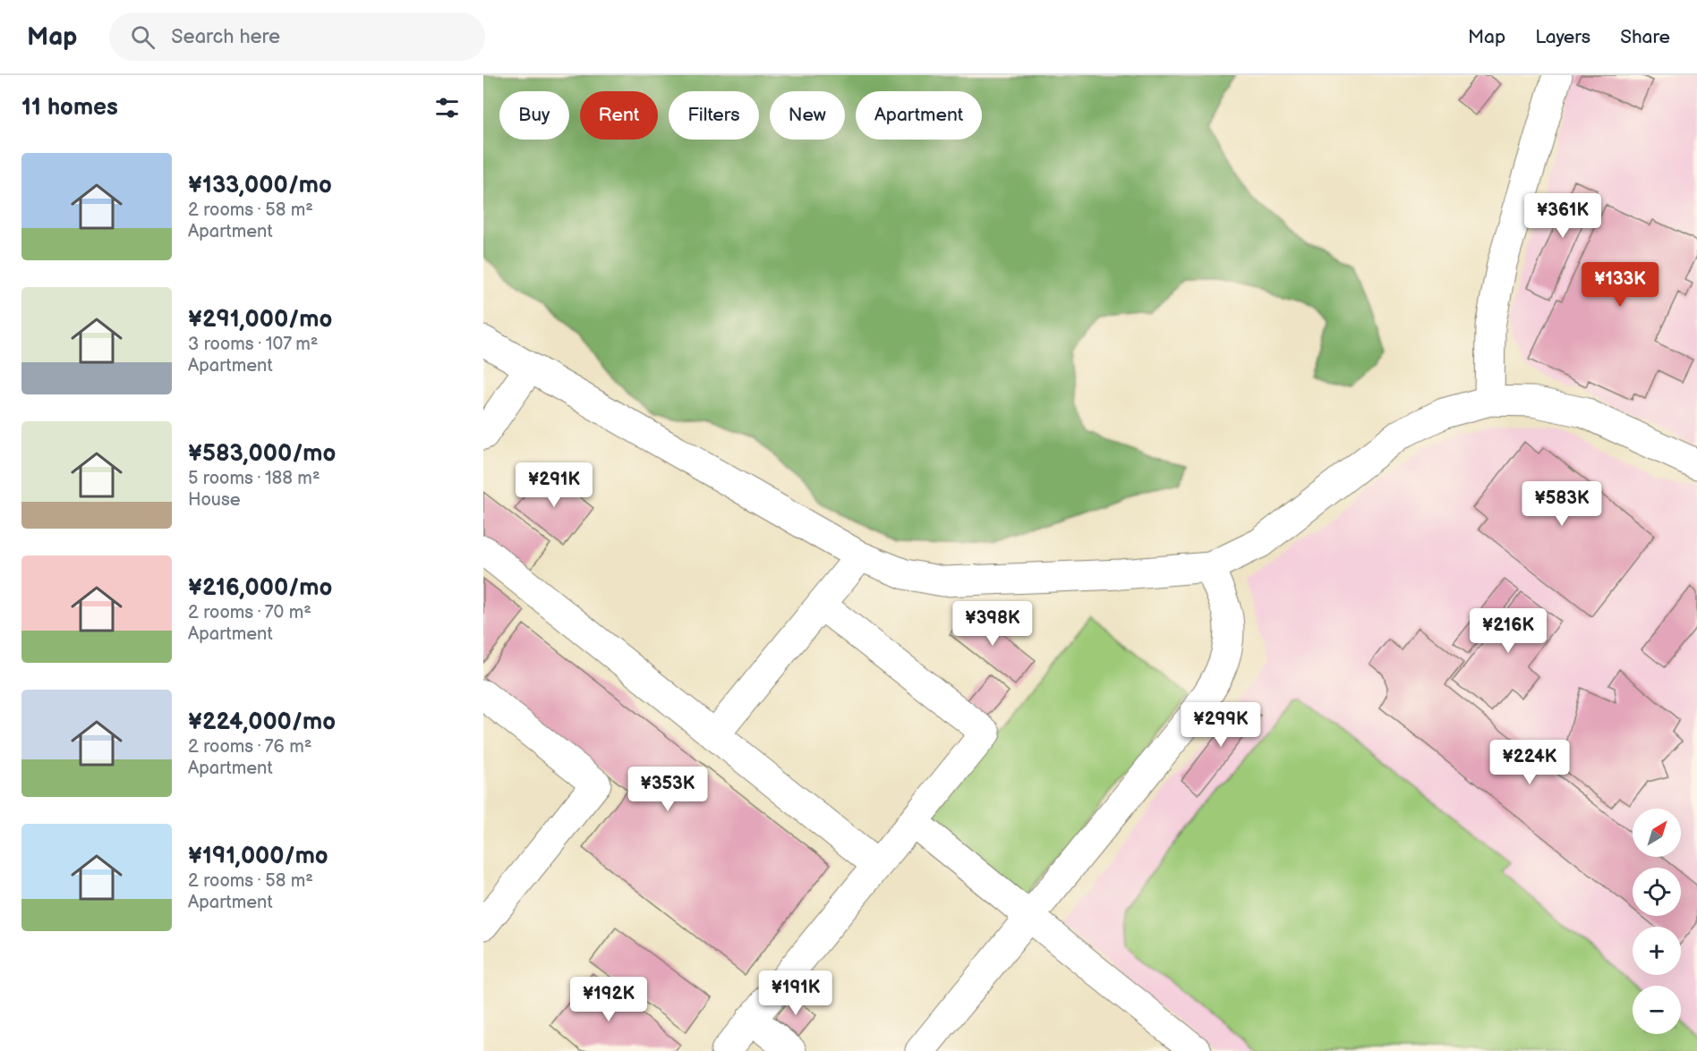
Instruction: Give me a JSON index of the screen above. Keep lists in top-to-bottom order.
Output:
{
  "north": "top right",
  "page": {
    "header": "Map",
    "search": "Search here",
    "nav": ["Map", "Layers", "Share"],
    "heading": "11 homes",
    "chip": [
      "Buy",
      "Rent",
      "Filters",
      "New",
      "Apartment"
    ],
    "list": [
      {
        "name": "¥133,000/mo",
        "note": "2 rooms · 58 m² · Apartment"
      },
      {
        "name": "¥291,000/mo",
        "note": "3 rooms · 107 m² · Apartment"
      },
      {
        "name": "¥583,000/mo",
        "note": "5 rooms · 188 m² · House"
      },
      {
        "name": "¥216,000/mo",
        "note": "2 rooms · 70 m² · Apartment"
      },
      {
        "name": "¥224,000/mo",
        "note": "2 rooms · 76 m² · Apartment"
      },
      {
        "name": "¥191,000/mo",
        "note": "2 rooms · 58 m² · Apartment"
      }
    ],
    "price": [
      "¥361K",
      "¥133K",
      "¥291K",
      "¥583K",
      "¥398K",
      "¥216K",
      "¥299K",
      "¥224K",
      "¥353K",
      "¥191K",
      "¥192K"
    ],
    "map_buttons": ["+", "−"]
  }
}
